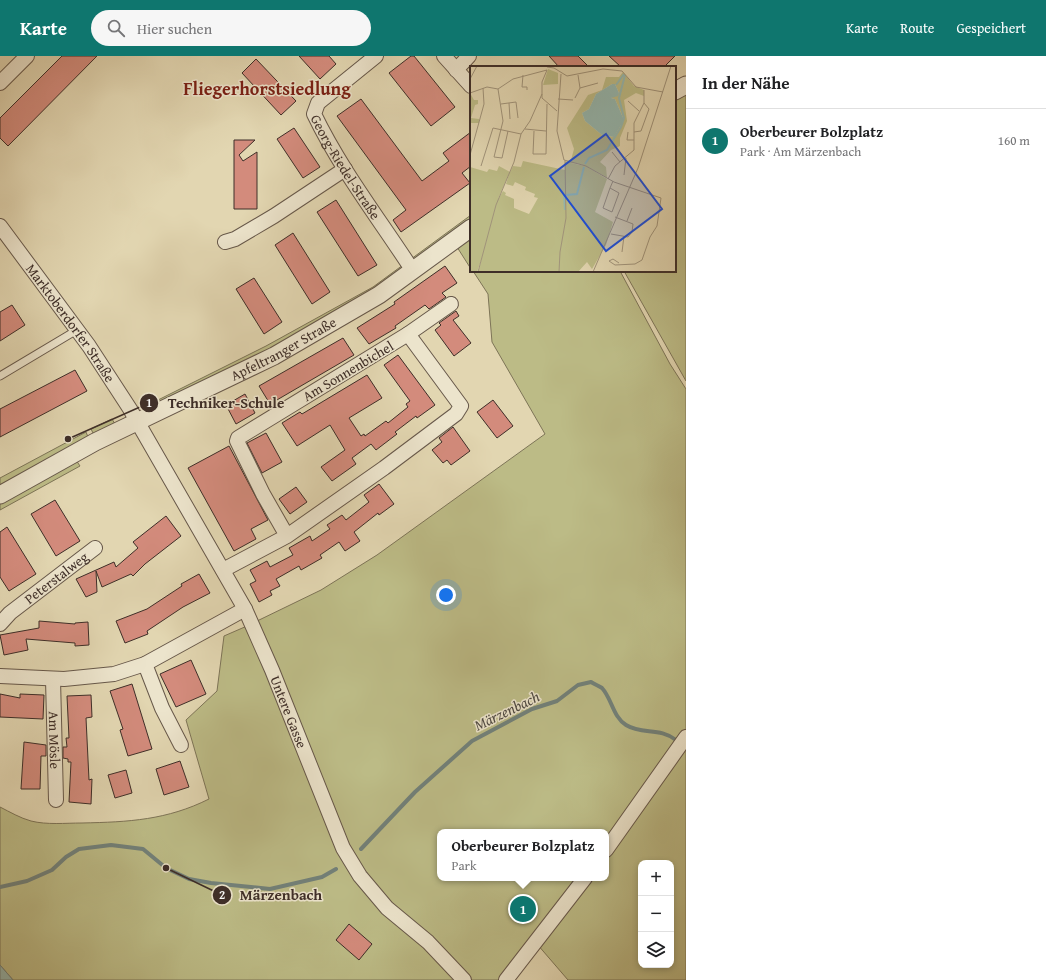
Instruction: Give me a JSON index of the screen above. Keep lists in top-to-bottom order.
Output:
{
  "streets": {
    "street": [
      "Georg-Riedel-Straße",
      "Marktoberdorfer Straße",
      "Apfeltranger Straße",
      "Am Sonnenbichel",
      "Peterstalweg",
      "Untere Gasse",
      "Am Mösle"
    ]
  },
  "crossings": [
    ["Georg-Riedel-Straße", "Apfeltranger Straße"],
    ["Marktoberdorfer Straße", "Apfeltranger Straße"],
    ["Marktoberdorfer Straße", "Untere Gasse"],
    ["Apfeltranger Straße", "Untere Gasse"],
    ["Am Sonnenbichel", "Untere Gasse"]
  ],
  "districts": ["Fliegerhorstsiedlung"],
  "water": ["Märzenbach"],
  "places": ["Techniker-Schule", "Märzenbach"],
  "page": {
    "header": "Karte",
    "search": "Hier suchen",
    "nav": ["Karte", "Route", "Gespeichert"],
    "heading": "In der Nähe",
    "list": [
      {
        "mark": "1",
        "name": "Oberbeurer Bolzplatz",
        "note": "Park · Am Märzenbach",
        "value": "160 m"
      }
    ],
    "popup": ["Oberbeurer Bolzplatz", "Park"],
    "map_buttons": ["+", "−"],
    "pins": "1"
  }
}
